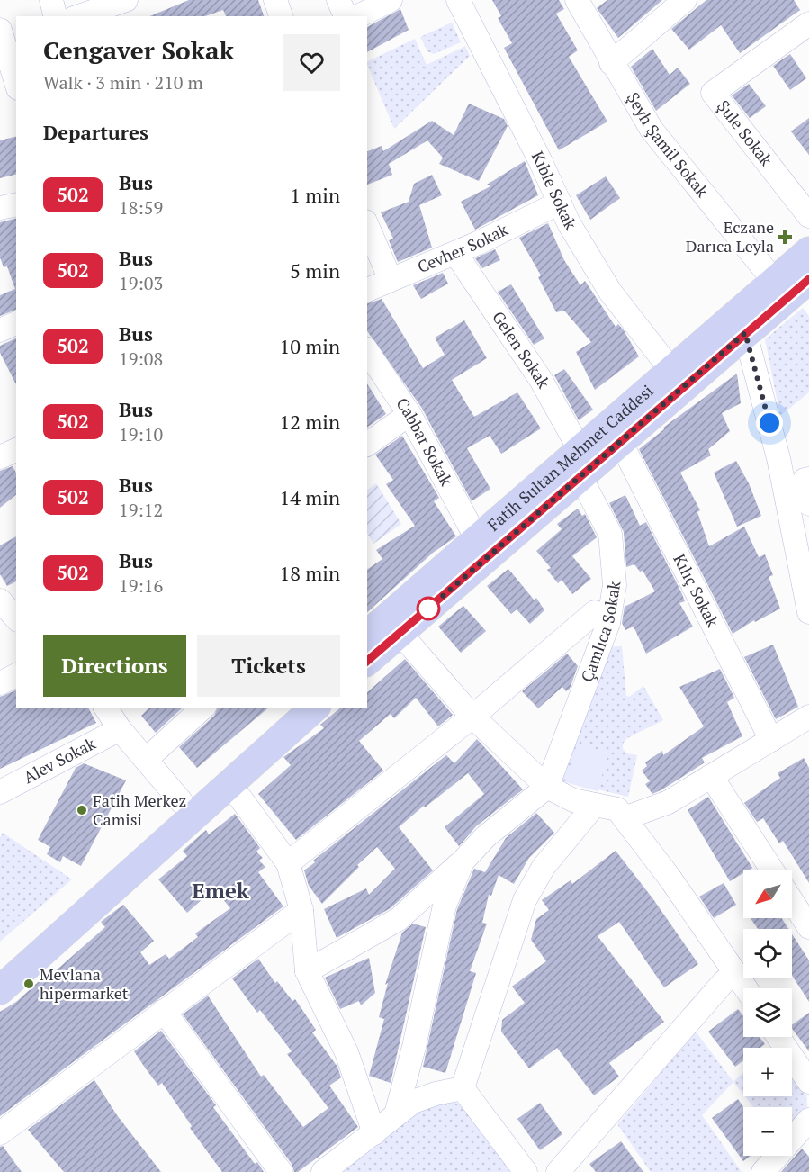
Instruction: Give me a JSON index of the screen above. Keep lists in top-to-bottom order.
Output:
{
  "streets": {
    "main road": ["Fatih Sultan Mehmet Caddesi"],
    "street": [
      "Şule Sokak",
      "Şeyh Şamil Sokak",
      "Kıble Sokak",
      "Cevher Sokak",
      "Gelen Sokak",
      "Cabbar Sokak",
      "Kılıç Sokak",
      "Çamlıca Sokak",
      "Alev Sokak"
    ]
  },
  "crossings": [
    ["Şeyh Şamil Sokak", "Fatih Sultan Mehmet Caddesi"],
    ["Kıble Sokak", "Cevher Sokak"],
    ["Kıble Sokak", "Fatih Sultan Mehmet Caddesi"],
    ["Cevher Sokak", "Gelen Sokak"],
    ["Gelen Sokak", "Fatih Sultan Mehmet Caddesi"],
    ["Gelen Sokak", "Çamlıca Sokak"],
    ["Cabbar Sokak", "Fatih Sultan Mehmet Caddesi"],
    ["Fatih Sultan Mehmet Caddesi", "Kılıç Sokak"],
    ["Fatih Sultan Mehmet Caddesi", "Çamlıca Sokak"]
  ],
  "districts": ["Emek"],
  "places": {
    "health": ["Eczane Darıca Leyla"],
    "other": ["Fatih Merkez Camisi", "Mevlana hipermarket"]
  },
  "lines": ["bus line 502"],
  "north": "bottom left",
  "page": {
    "heading": [
      ["Cengaver Sokak", "Walk · 3 min · 210 m"],
      "Departures"
    ],
    "list": [
      {
        "mark": "502",
        "name": "Bus",
        "note": "18:59",
        "value": "1 min"
      },
      {
        "mark": "502",
        "name": "Bus",
        "note": "19:03",
        "value": "5 min"
      },
      {
        "mark": "502",
        "name": "Bus",
        "note": "19:08",
        "value": "10 min"
      },
      {
        "mark": "502",
        "name": "Bus",
        "note": "19:10",
        "value": "12 min"
      },
      {
        "mark": "502",
        "name": "Bus",
        "note": "19:12",
        "value": "14 min"
      },
      {
        "mark": "502",
        "name": "Bus",
        "note": "19:16",
        "value": "18 min"
      }
    ],
    "buttons": ["Directions", "Tickets"],
    "map_buttons": ["+", "−"]
  }
}
